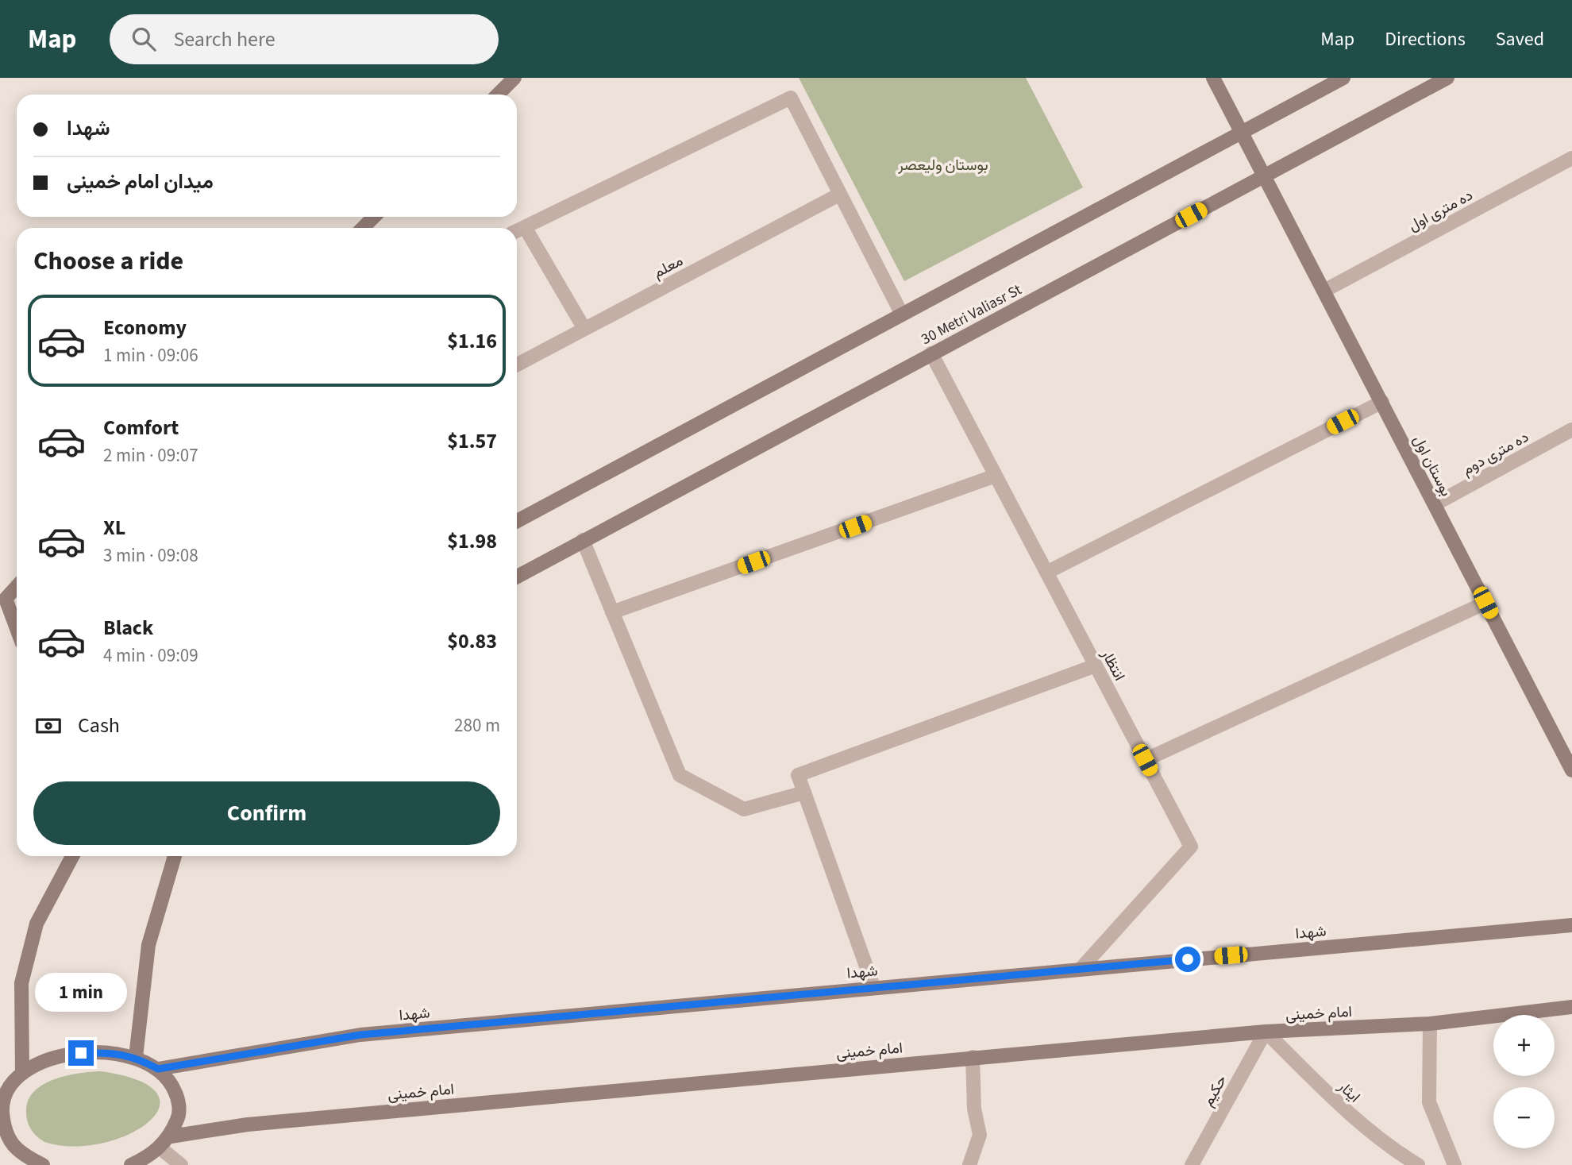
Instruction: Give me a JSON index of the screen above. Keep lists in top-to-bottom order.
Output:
{
  "streets": {
    "main road": [
      "30 Metri Valiasr St",
      "بوستان اول",
      "شهدا",
      "امام خمینی"
    ],
    "street": [
      "ده متری اول",
      "معلم",
      "ده متری دوم",
      "انتظار",
      "حکیم",
      "ایثار"
    ]
  },
  "crossings": [
    ["ده متری اول", "بوستان اول"],
    ["30 Metri Valiasr St", "بوستان اول"],
    ["30 Metri Valiasr St", "انتظار"],
    ["ده متری دوم", "بوستان اول"],
    ["انتظار", "شهدا"],
    ["امام خمینی", "حکیم"],
    ["امام خمینی", "ایثار"],
    ["حکیم", "ایثار"]
  ],
  "parks": ["بوستان ولیعصر"],
  "page": {
    "header": "Map",
    "search": "Search here",
    "nav": ["Map", "Directions", "Saved"],
    "banner": ["شهدا", "میدان امام خمینی"],
    "heading": "Choose a ride",
    "list": [
      {
        "name": "Economy",
        "note": "1 min · 09:06",
        "value": "$1.16"
      },
      {
        "name": "Comfort",
        "note": "2 min · 09:07",
        "value": "$1.57"
      },
      {
        "name": "XL",
        "note": "3 min · 09:08",
        "value": "$1.98"
      },
      {
        "name": "Black",
        "note": "4 min · 09:09",
        "value": "$0.83"
      }
    ],
    "pay": ["Cash", "280 m"],
    "buttons": "Confirm",
    "bubble": "1 min",
    "map_buttons": ["+", "−"]
  }
}
